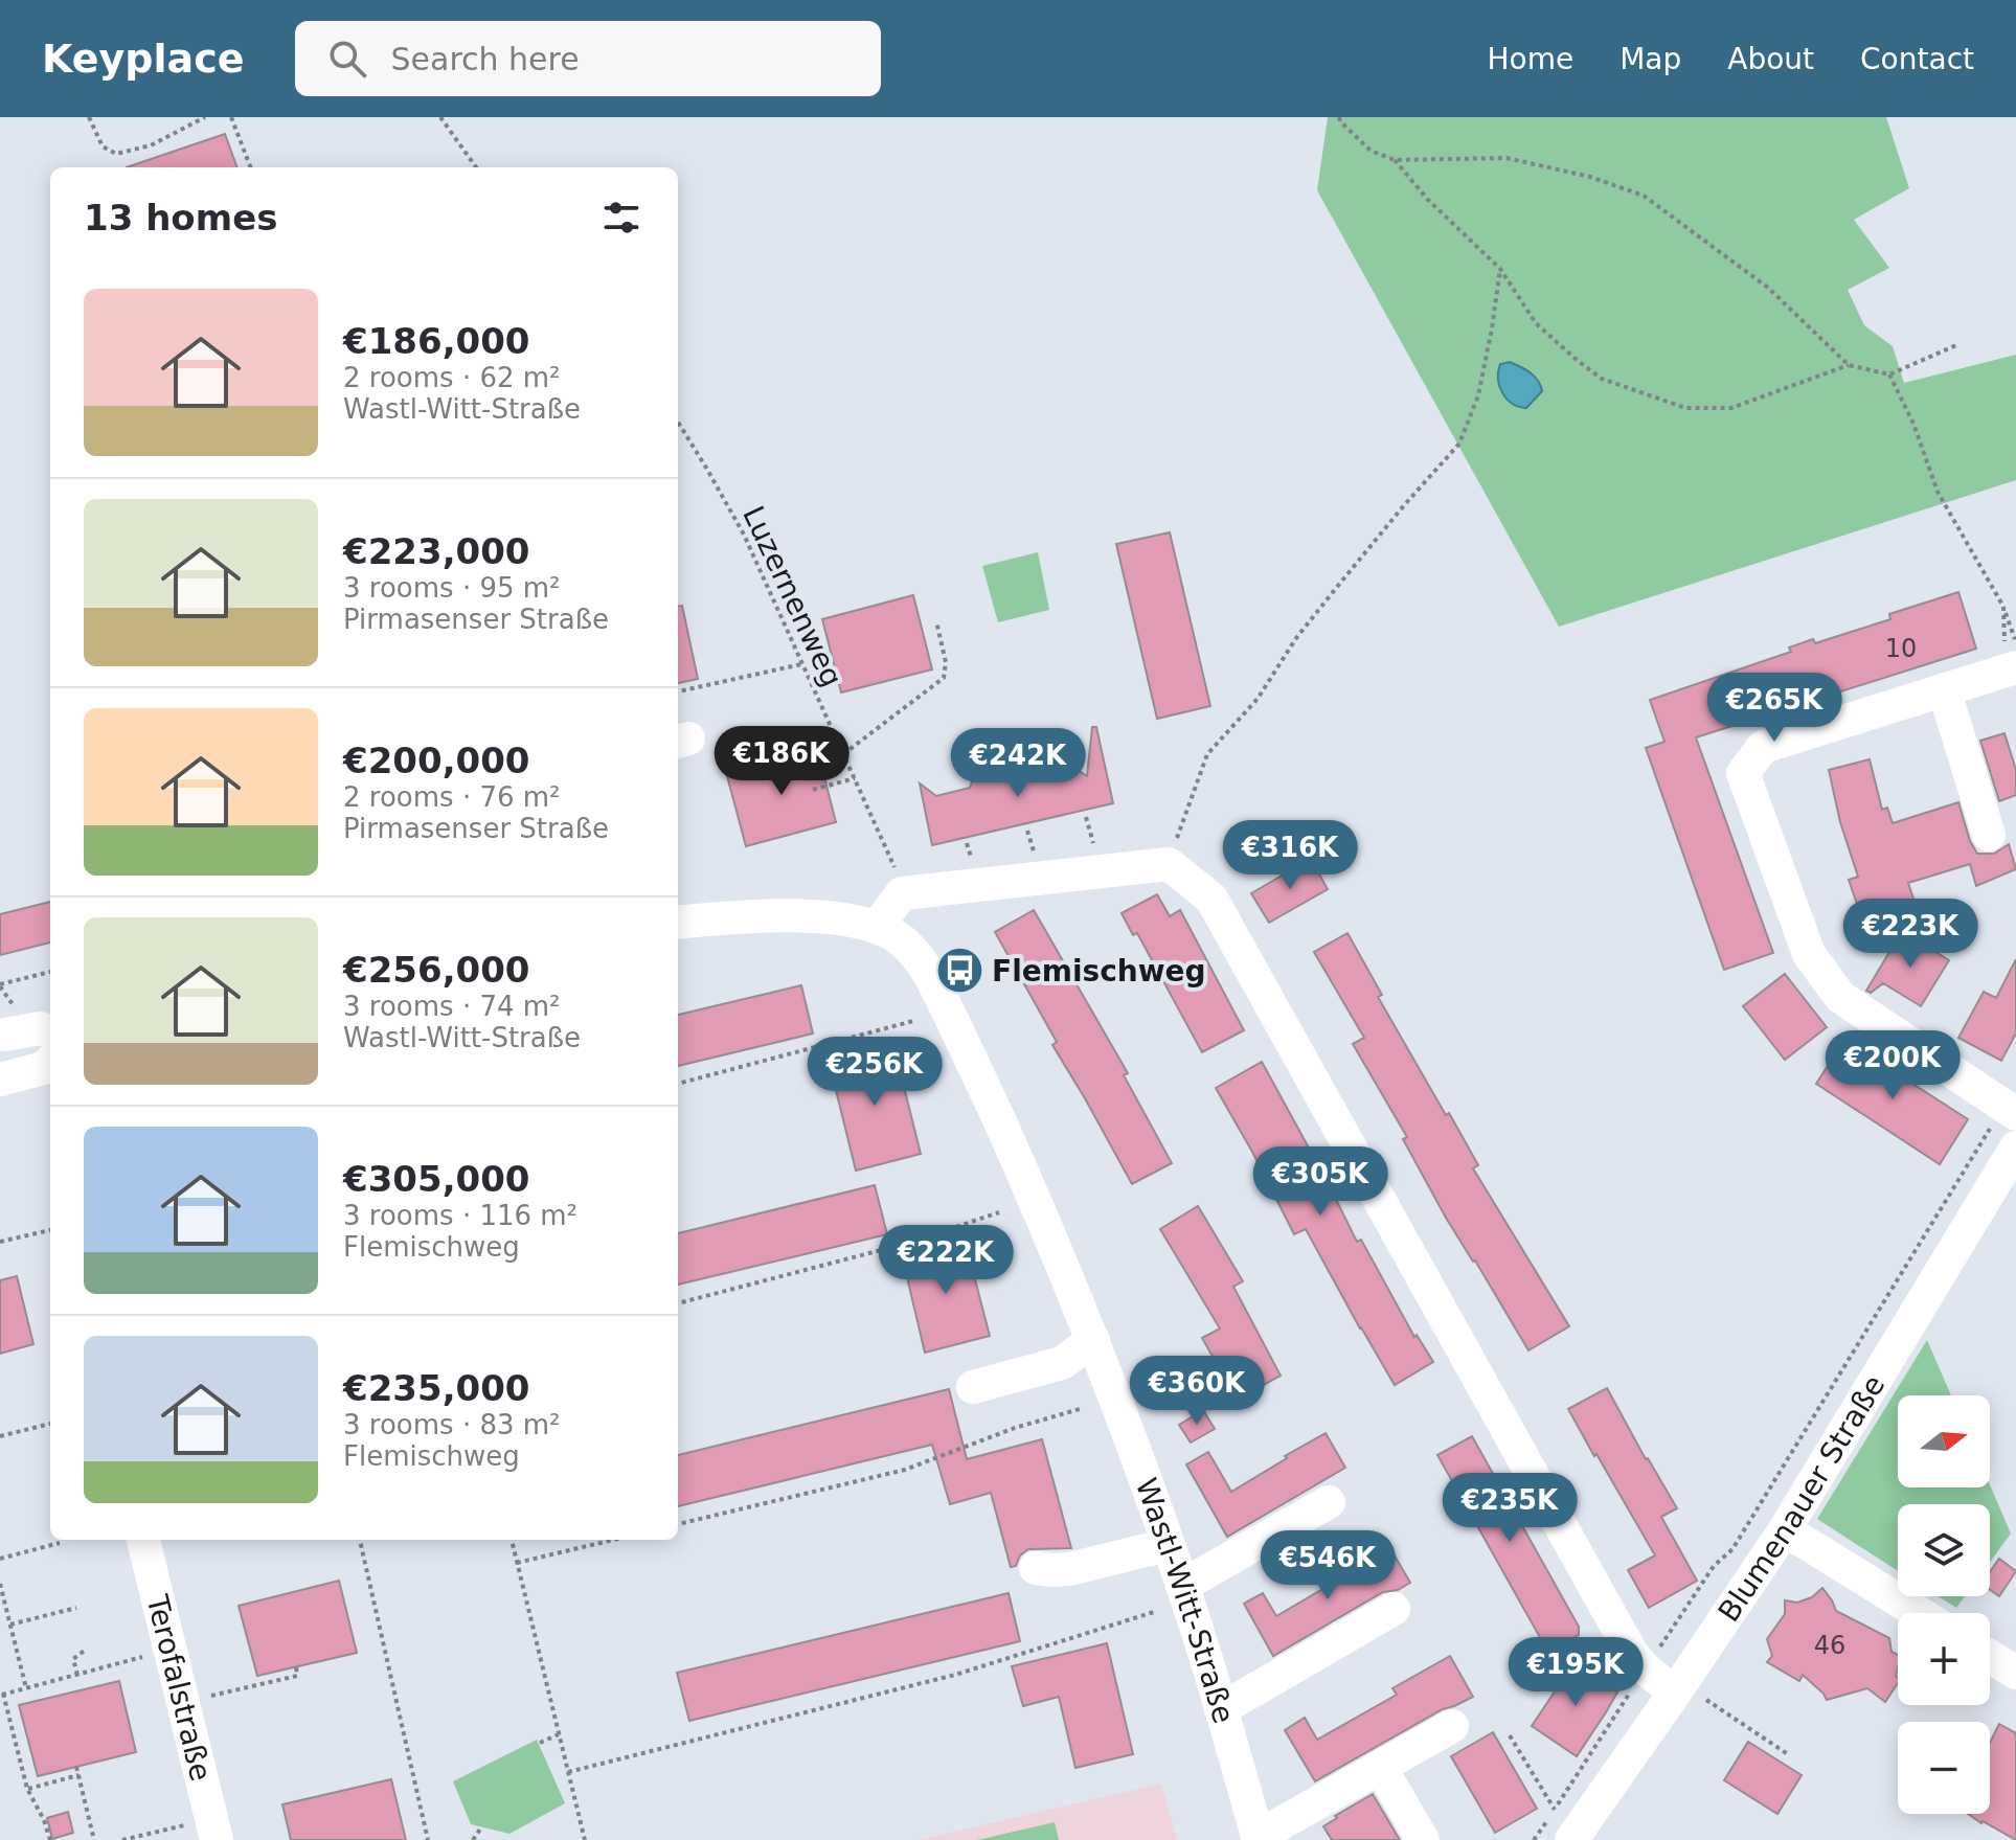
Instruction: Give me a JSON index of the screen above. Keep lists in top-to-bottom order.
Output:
{
  "streets": {
    "street": ["Blumenauer Straße", "Wastl-Witt-Straße", "Terofalstraße"],
    "path": ["Luzernenweg"]
  },
  "places": {
    "bus stop": ["Flemischweg"]
  },
  "house_numbers": ["10", "46"],
  "north": "right",
  "page": {
    "header": "Keyplace",
    "search": "Search here",
    "nav": [
      "Home",
      "Map",
      "About",
      "Contact"
    ],
    "heading": "13 homes",
    "list": [
      {
        "name": "€186,000",
        "note": "2 rooms · 62 m² · Wastl-Witt-Straße"
      },
      {
        "name": "€223,000",
        "note": "3 rooms · 95 m² · Pirmasenser Straße"
      },
      {
        "name": "€200,000",
        "note": "2 rooms · 76 m² · Pirmasenser Straße"
      },
      {
        "name": "€256,000",
        "note": "3 rooms · 74 m² · Wastl-Witt-Straße"
      },
      {
        "name": "€305,000",
        "note": "3 rooms · 116 m² · Flemischweg"
      },
      {
        "name": "€235,000",
        "note": "3 rooms · 83 m² · Flemischweg"
      }
    ],
    "price": [
      "€265K",
      "€186K",
      "€242K",
      "€316K",
      "€223K",
      "€200K",
      "€256K",
      "€305K",
      "€222K",
      "€360K",
      "€235K",
      "€546K",
      "€195K"
    ],
    "map_buttons": ["+", "−"]
  }
}
